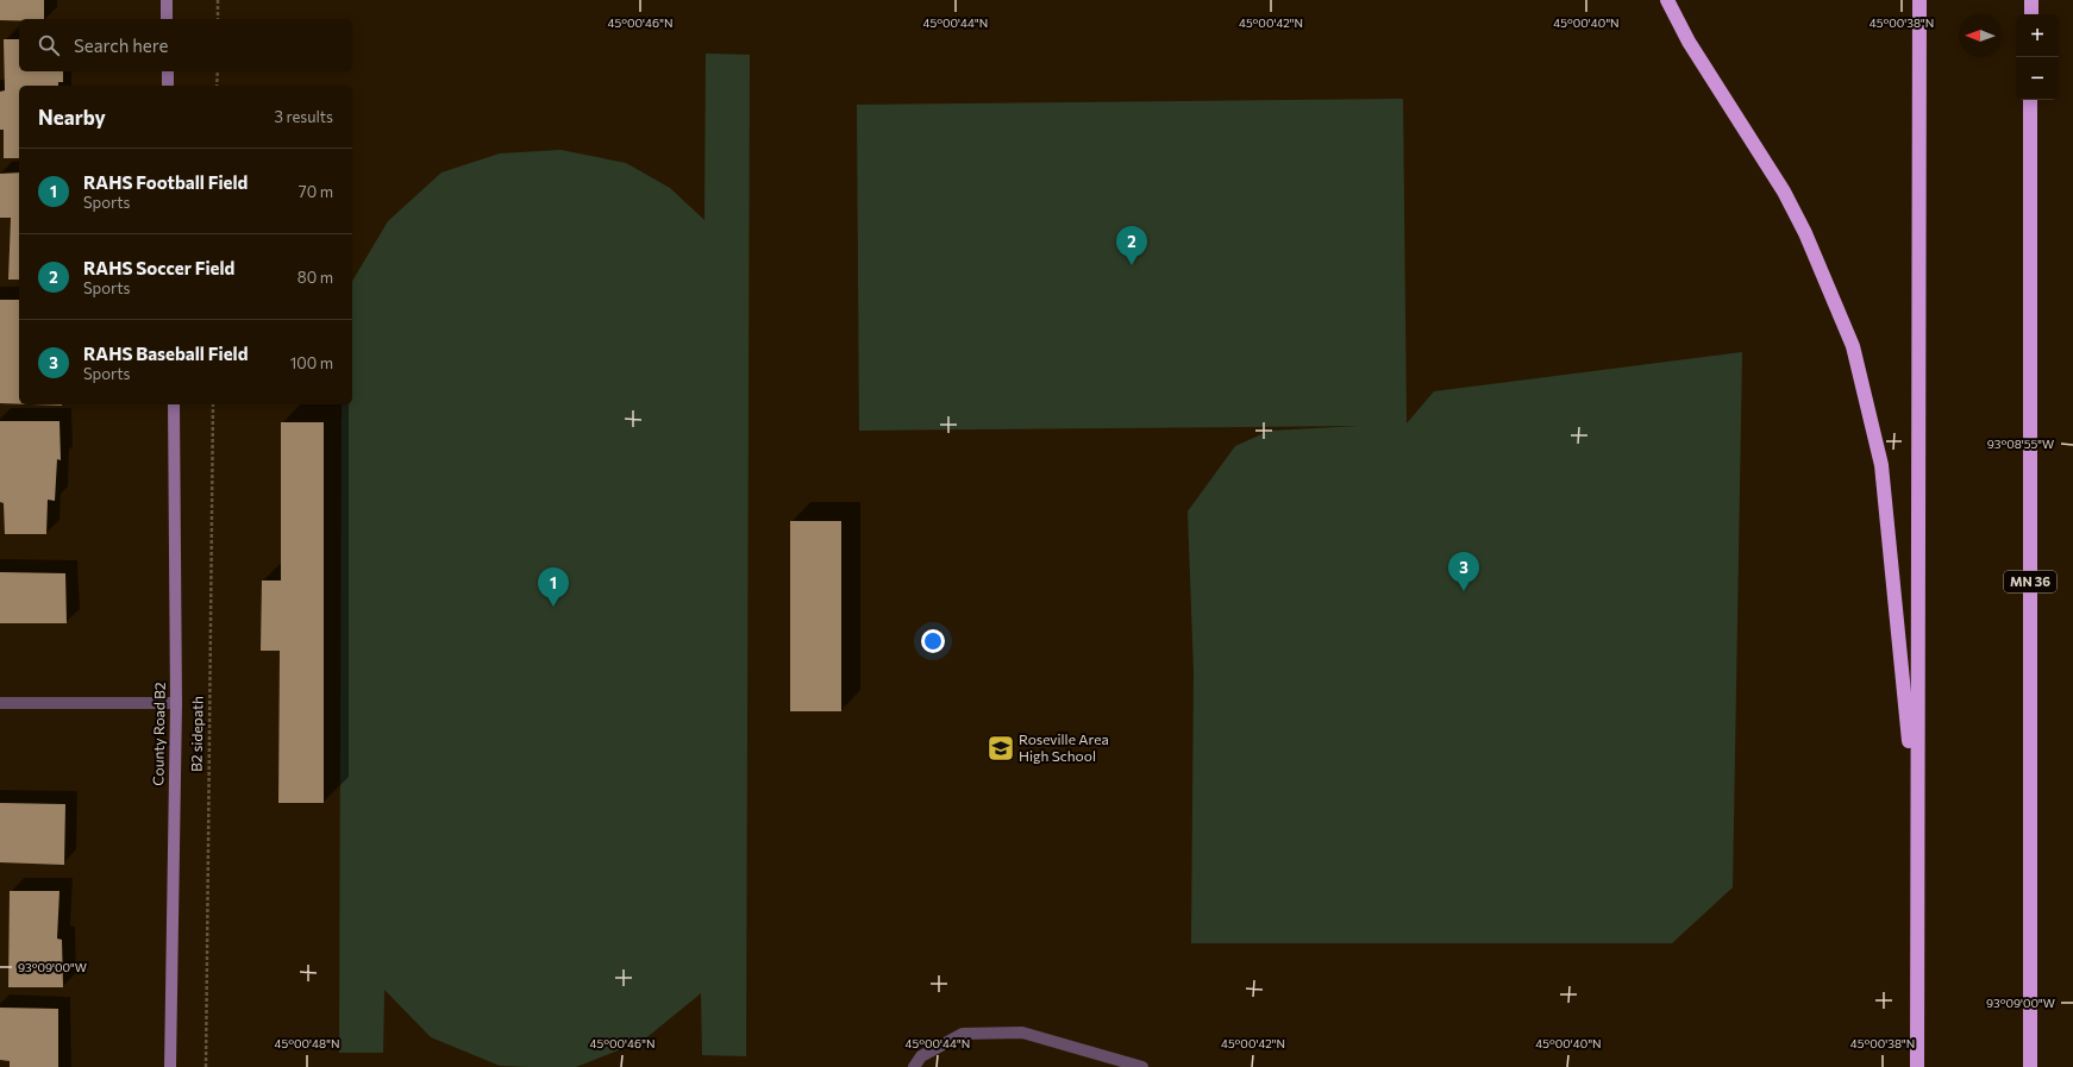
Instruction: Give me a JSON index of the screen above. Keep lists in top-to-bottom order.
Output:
{
  "streets": {
    "highway": ["MN 36"],
    "street": ["County Road B2"],
    "path": ["B2 sidepath"]
  },
  "places": {
    "school or university": ["Roseville Area High School"]
  },
  "north": "left",
  "page": {
    "map_buttons": ["+", "−"],
    "search": "Search here",
    "heading": ["Nearby", "3 results"],
    "list": [
      {
        "mark": "1",
        "name": "RAHS Football Field",
        "note": "Sports",
        "value": "70 m"
      },
      {
        "mark": "2",
        "name": "RAHS Soccer Field",
        "note": "Sports",
        "value": "80 m"
      },
      {
        "mark": "3",
        "name": "RAHS Baseball Field",
        "note": "Sports",
        "value": "100 m"
      }
    ],
    "pins": ["2", "3", "1"]
  },
  "coordinates": [
    "45°00'46\"N",
    "45°00'44\"N",
    "45°00'42\"N",
    "45°00'40\"N",
    "45°00'38\"N",
    "93°08'55\"W",
    "93°09'00\"W",
    "45°00'48\"N"
  ]
}
